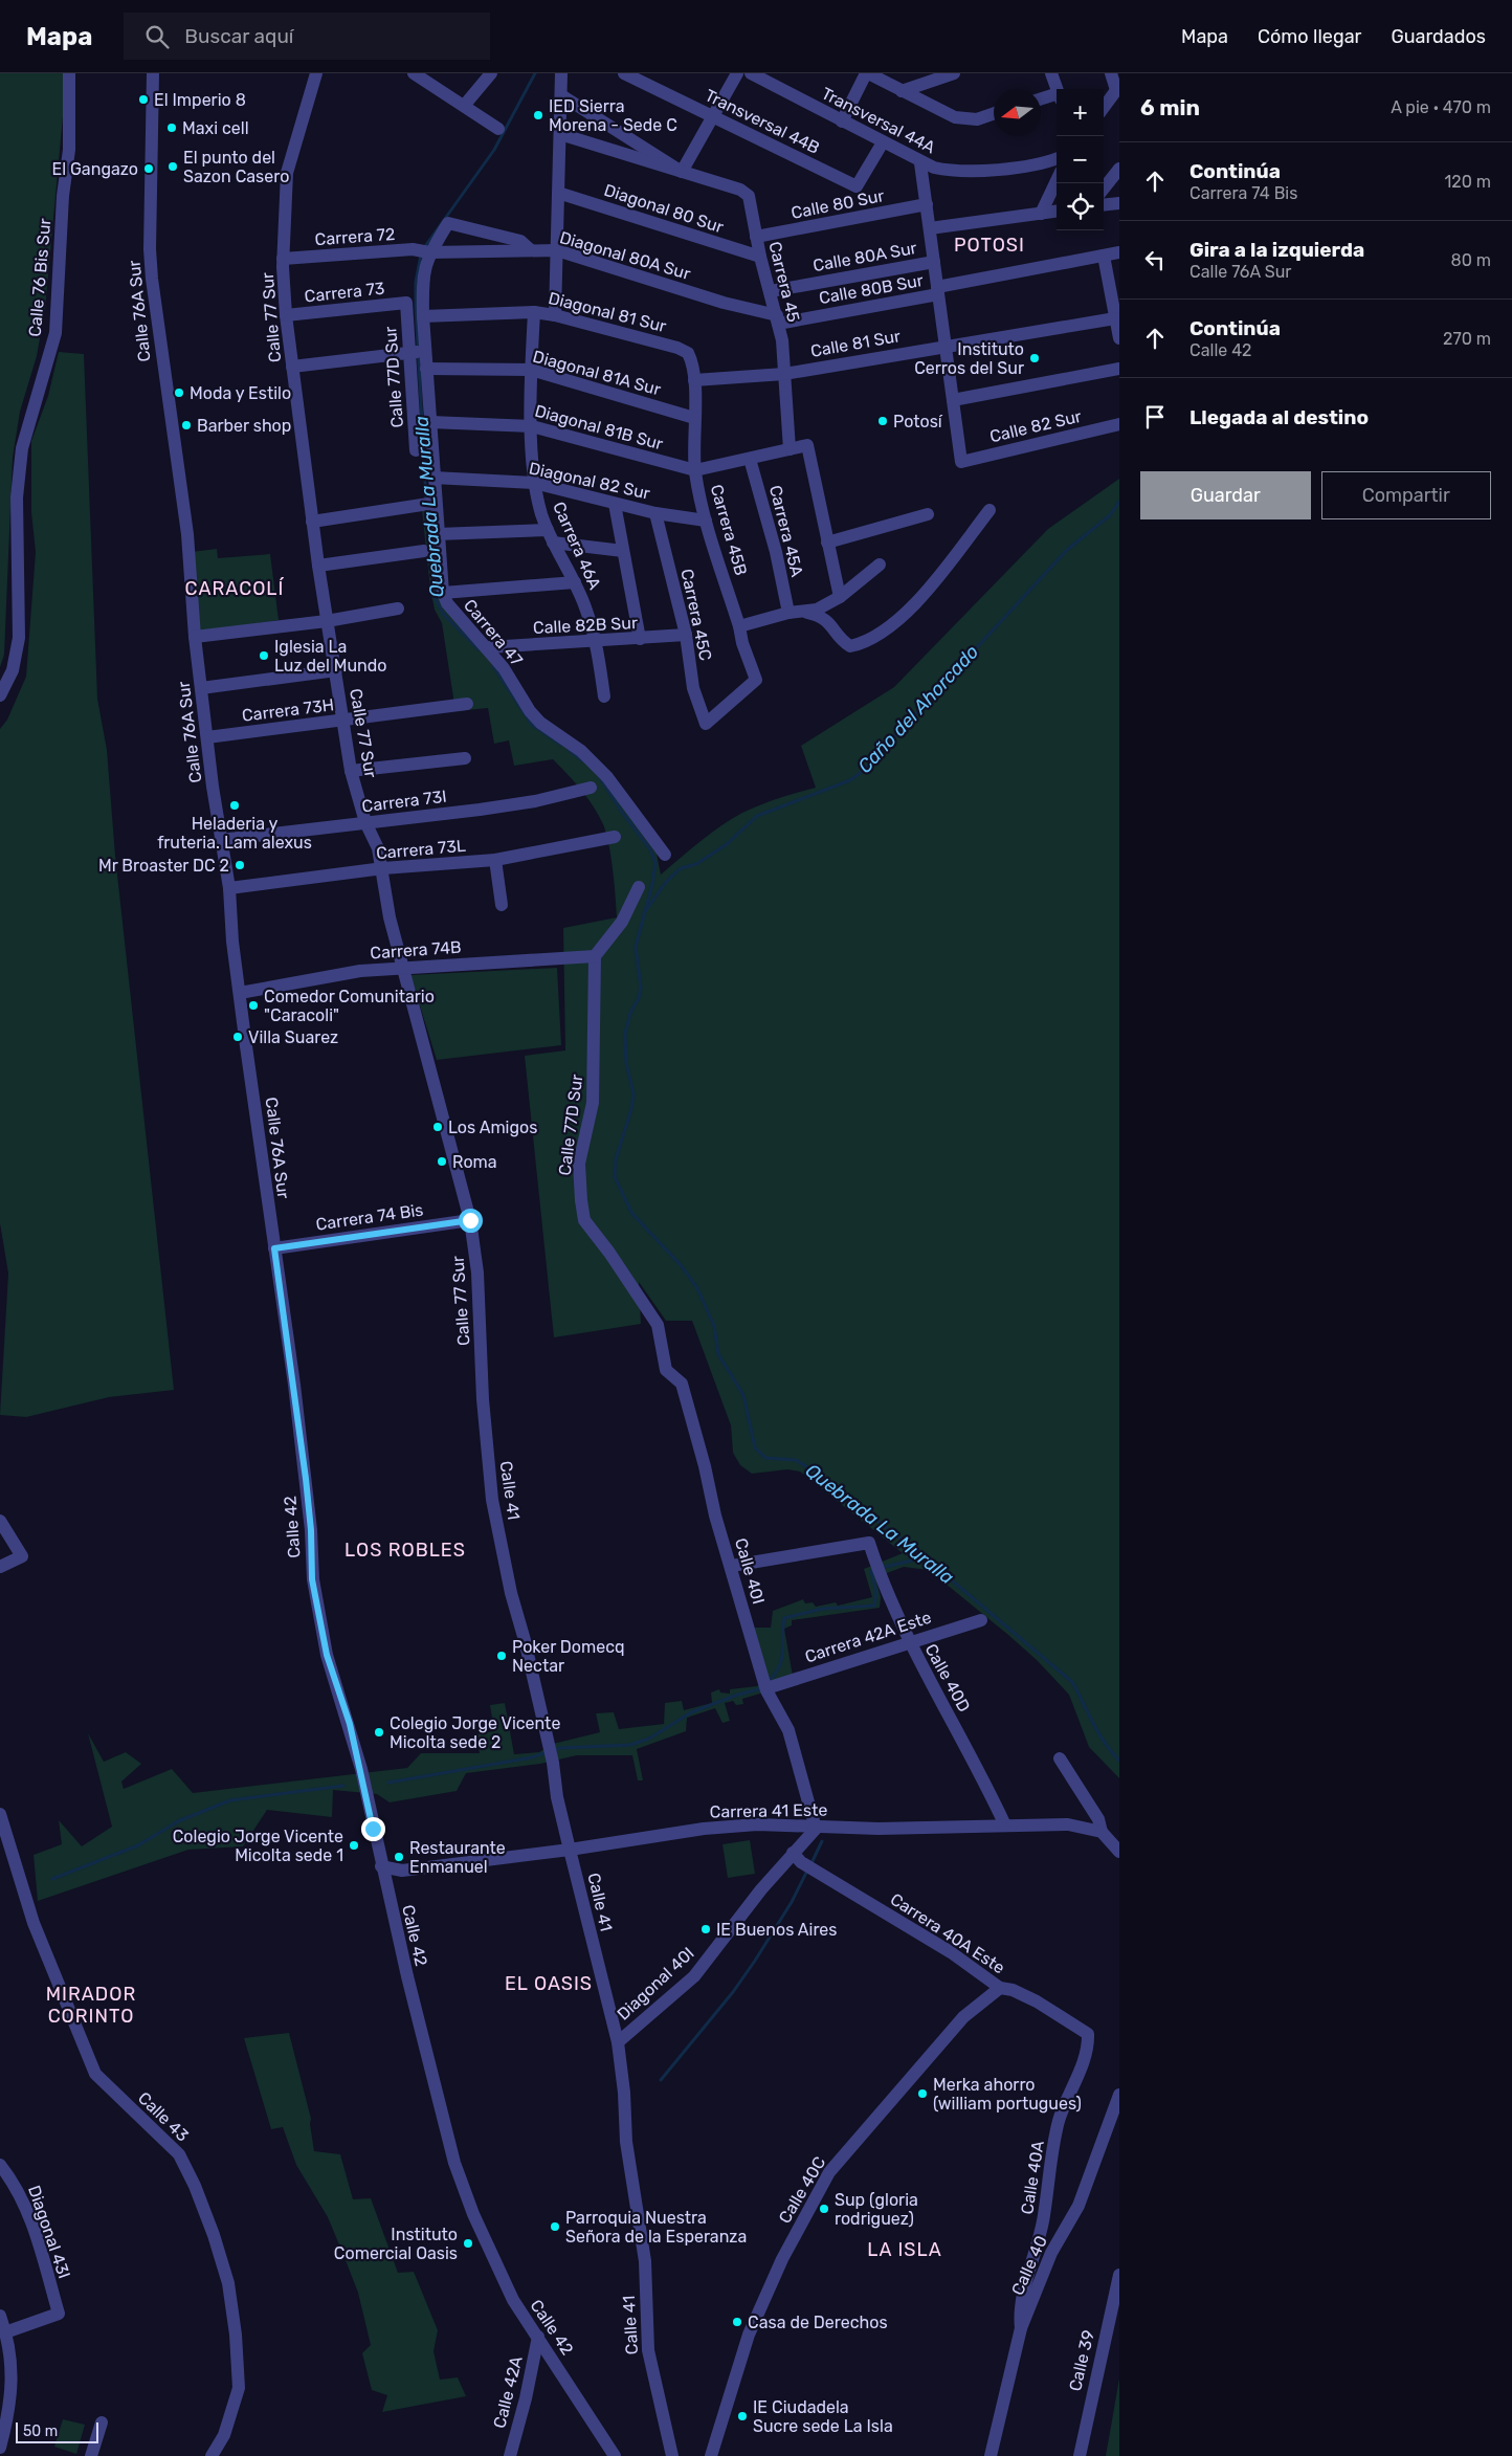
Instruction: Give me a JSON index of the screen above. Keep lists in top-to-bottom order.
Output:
{
  "streets": {
    "street": [
      "Transversal 44A",
      "Transversal 44B",
      "Calle 80 Sur",
      "Diagonal 80 Sur",
      "Carrera 72",
      "Diagonal 80A Sur",
      "Calle 80A Sur",
      "Calle 76 Bis Sur",
      "Carrera 45",
      "Calle 80B Sur",
      "Carrera 73",
      "Calle 76A Sur",
      "Diagonal 81 Sur",
      "Calle 77 Sur",
      "Calle 81 Sur",
      "Diagonal 81A Sur",
      "Calle 77D Sur",
      "Calle 82 Sur",
      "Diagonal 81B Sur",
      "Diagonal 82 Sur",
      "Carrera 45B",
      "Carrera 45A",
      "Carrera 46A",
      "Carrera 45C",
      "Calle 82B Sur",
      "Carrera 47",
      "Carrera 73H",
      "Carrera 73I",
      "Carrera 73L",
      "Carrera 74B",
      "Carrera 74 Bis",
      "Calle 41",
      "Calle 42",
      "Calle 40I",
      "Carrera 42A Este",
      "Calle 40D",
      "Carrera 41 Este",
      "Carrera 40A Este",
      "Diagonal 40I",
      "Calle 43",
      "Calle 40A",
      "Calle 40C",
      "Diagonal 43I",
      "Calle 40",
      "Calle 39",
      "Calle 42A"
    ]
  },
  "crossings": [
    ["Transversal 44A", "Transversal 44B"],
    ["Calle 80 Sur", "Carrera 45"],
    ["Diagonal 80 Sur", "Carrera 45"],
    ["Carrera 72", "Diagonal 80A Sur"],
    ["Carrera 72", "Calle 77 Sur"],
    ["Carrera 72", "Carrera 47"],
    ["Diagonal 80A Sur", "Carrera 45"],
    ["Diagonal 80A Sur", "Calle 80B Sur"],
    ["Diagonal 80A Sur", "Carrera 47"],
    ["Calle 80A Sur", "Carrera 45"],
    ["Carrera 45", "Calle 80B Sur"],
    ["Carrera 45", "Calle 81 Sur"],
    ["Carrera 73", "Calle 77 Sur"],
    ["Carrera 73", "Calle 77D Sur"],
    ["Calle 76A Sur", "Carrera 73H"],
    ["Calle 76A Sur", "Carrera 73I"],
    ["Calle 76A Sur", "Carrera 73L"],
    ["Calle 76A Sur", "Carrera 74B"],
    ["Calle 76A Sur", "Carrera 74 Bis"],
    ["Calle 76A Sur", "Calle 42"],
    ["Diagonal 81 Sur", "Carrera 45B"],
    ["Diagonal 81 Sur", "Carrera 46A"],
    ["Diagonal 81 Sur", "Carrera 47"],
    ["Calle 77 Sur", "Carrera 73H"],
    ["Calle 77 Sur", "Carrera 73I"],
    ["Calle 77 Sur", "Carrera 73L"],
    ["Calle 77 Sur", "Carrera 74B"],
    ["Calle 77 Sur", "Carrera 74 Bis"],
    ["Calle 77 Sur", "Calle 41"],
    ["Calle 81 Sur", "Carrera 45B"],
    ["Diagonal 81A Sur", "Carrera 45B"],
    ["Diagonal 81A Sur", "Carrera 46A"],
    ["Diagonal 81A Sur", "Carrera 47"],
    ["Calle 77D Sur", "Carrera 47"],
    ["Calle 77D Sur", "Carrera 74B"],
    ["Calle 77D Sur", "Calle 40I"],
    ["Diagonal 81B Sur", "Carrera 45B"],
    ["Diagonal 81B Sur", "Carrera 46A"],
    ["Diagonal 81B Sur", "Carrera 47"],
    ["Diagonal 82 Sur", "Carrera 45B"],
    ["Diagonal 82 Sur", "Carrera 46A"],
    ["Diagonal 82 Sur", "Carrera 45C"],
    ["Diagonal 82 Sur", "Carrera 47"],
    ["Carrera 45B", "Carrera 45C"],
    ["Carrera 46A", "Calle 82B Sur"],
    ["Carrera 45C", "Calle 82B Sur"],
    ["Calle 82B Sur", "Carrera 47"],
    ["Calle 41", "Carrera 41 Este"],
    ["Calle 41", "Diagonal 40I"],
    ["Calle 42", "Carrera 41 Este"],
    ["Calle 42", "Calle 42A"],
    ["Calle 40I", "Carrera 42A Este"],
    ["Calle 40I", "Calle 40D"],
    ["Calle 40I", "Carrera 41 Este"],
    ["Calle 40I", "Diagonal 40I"],
    ["Carrera 42A Este", "Calle 40D"],
    ["Calle 40D", "Carrera 41 Este"],
    ["Carrera 41 Este", "Diagonal 40I"],
    ["Carrera 40A Este", "Diagonal 40I"],
    ["Carrera 40A Este", "Calle 40A"],
    ["Carrera 40A Este", "Calle 40C"],
    ["Calle 40A", "Calle 40"]
  ],
  "districts": [
    "POTOSI",
    "CARACOLÍ",
    "LOS ROBLES",
    "EL OASIS",
    "MIRADOR CORINTO",
    "LA ISLA"
  ],
  "water": ["Quebrada La Muralla", "Caño del Ahorcado"],
  "places": [
    "El Imperio 8",
    "IED Sierra Morena - Sede C",
    "Maxi cell",
    "El punto del Sazon Casero",
    "El Gangazo",
    "Instituto Cerros del Sur",
    "Moda y Estilo",
    "Potosí",
    "Barber shop",
    "Iglesia La Luz del Mundo",
    "Heladeria y fruteria. Lam alexus",
    "Mr Broaster DC 2",
    "Comedor Comunitario \"Caracoli\"",
    "Villa Suarez",
    "Los Amigos",
    "Roma",
    "Poker Domecq Nectar",
    "Colegio Jorge Vicente Micolta sede 2",
    "Colegio Jorge Vicente Micolta sede 1",
    "Restaurante Enmanuel",
    "IE Buenos Aires",
    "Merka ahorro (william portugues)",
    "Sup (gloria rodriguez)",
    "Parroquia Nuestra Señora de la Esperanza",
    "Instituto Comercial Oasis",
    "Casa de Derechos",
    "IE Ciudadela Sucre sede La Isla"
  ],
  "scale_bar": "50 m",
  "north": "left",
  "page": {
    "header": "Mapa",
    "search": "Buscar aquí",
    "nav": ["Mapa", "Cómo llegar", "Guardados"],
    "heading": ["6 min", "A pie · 470 m"],
    "map_buttons": ["+", "−"],
    "list": [
      ["Continúa", "Carrera 74 Bis", "120 m"],
      ["Gira a la izquierda", "Calle 76A Sur", "80 m"],
      ["Continúa", "Calle 42", "270 m"],
      "Llegada al destino"
    ],
    "buttons": ["Guardar", "Compartir"],
    "scale": "50 m"
  }
}
